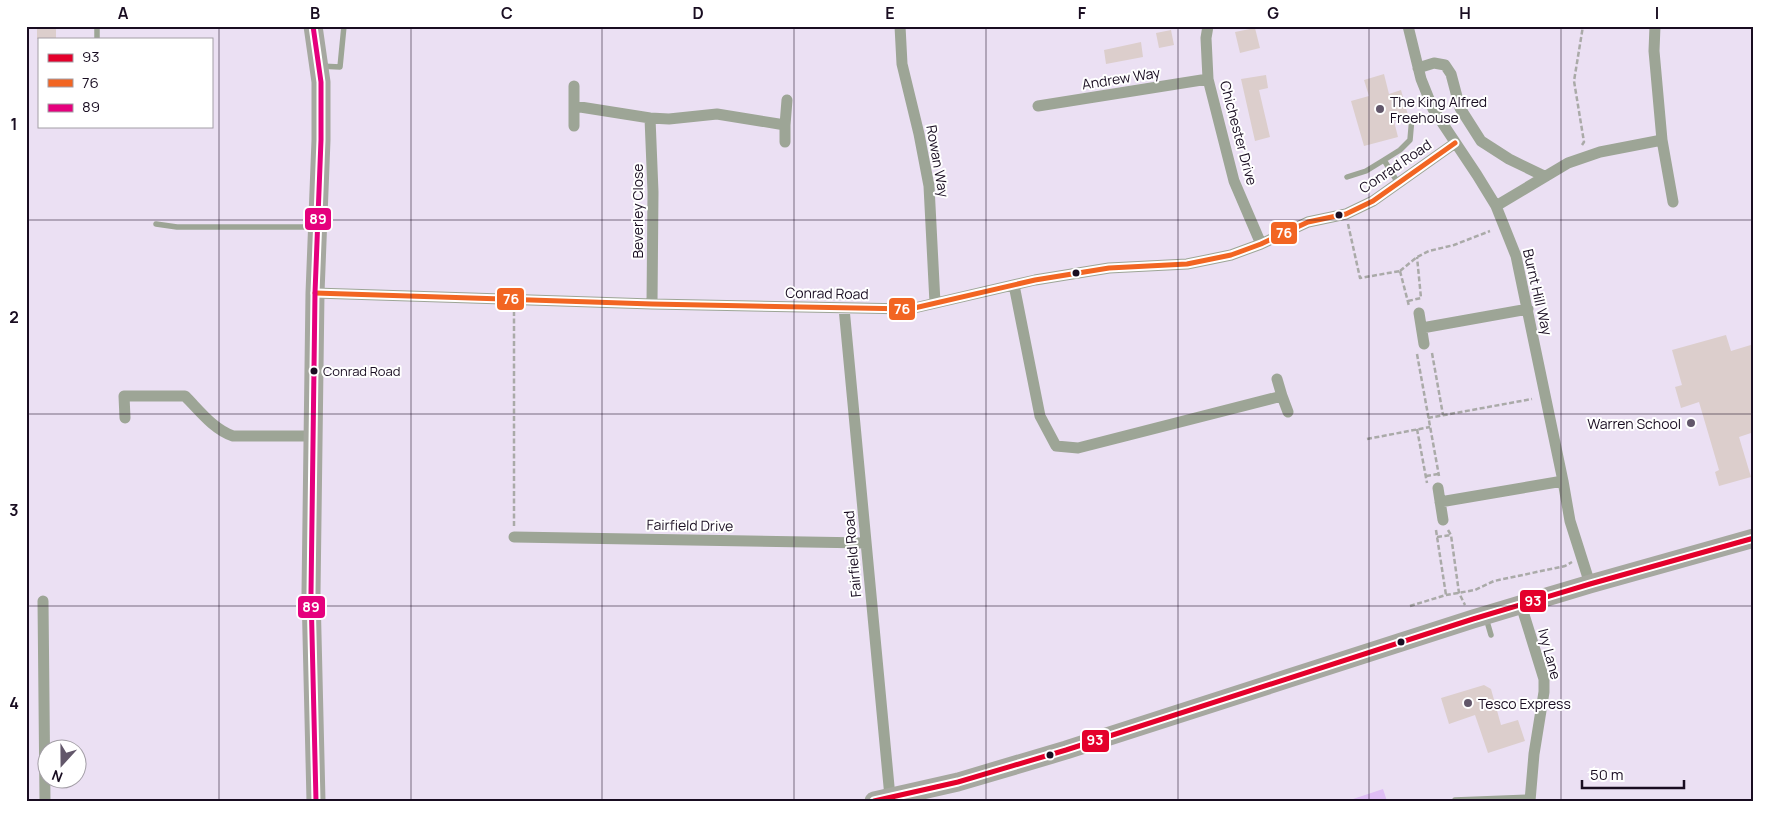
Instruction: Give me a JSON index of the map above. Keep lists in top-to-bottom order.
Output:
{
  "streets": {
    "street": [
      "Andrew Way",
      "Chichester Drive",
      "Rowan Way",
      "Conrad Road",
      "Beverley Close",
      "Burnt Hill Way",
      "Fairfield Drive",
      "Fairfield Road",
      "Ivy Lane"
    ]
  },
  "crossings": [
    ["Andrew Way", "Chichester Drive"],
    ["Chichester Drive", "Conrad Road"],
    ["Rowan Way", "Conrad Road"],
    ["Conrad Road", "Beverley Close"],
    ["Conrad Road", "Burnt Hill Way"],
    ["Conrad Road", "Fairfield Road"],
    ["Fairfield Drive", "Fairfield Road"]
  ],
  "places": [
    "The King Alfred Freehouse",
    "Conrad Road",
    "Warren School",
    "Tesco Express"
  ],
  "lines": ["transit line 89", "transit line 76", "transit line 93"],
  "legend": ["93", "76", "89"],
  "scale_bar": "50 m",
  "north": "bottom",
  "grid": {
    "columns": [
      "A",
      "B",
      "C",
      "D",
      "E",
      "F",
      "G",
      "H",
      "I"
    ],
    "rows": [
      "1",
      "2",
      "3",
      "4"
    ]
  }
}
